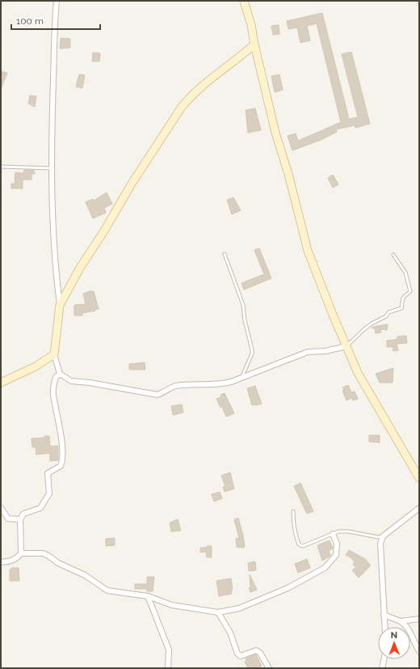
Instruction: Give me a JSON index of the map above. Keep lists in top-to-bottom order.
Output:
{
  "scale_bar": "100 m",
  "north": "top"
}
